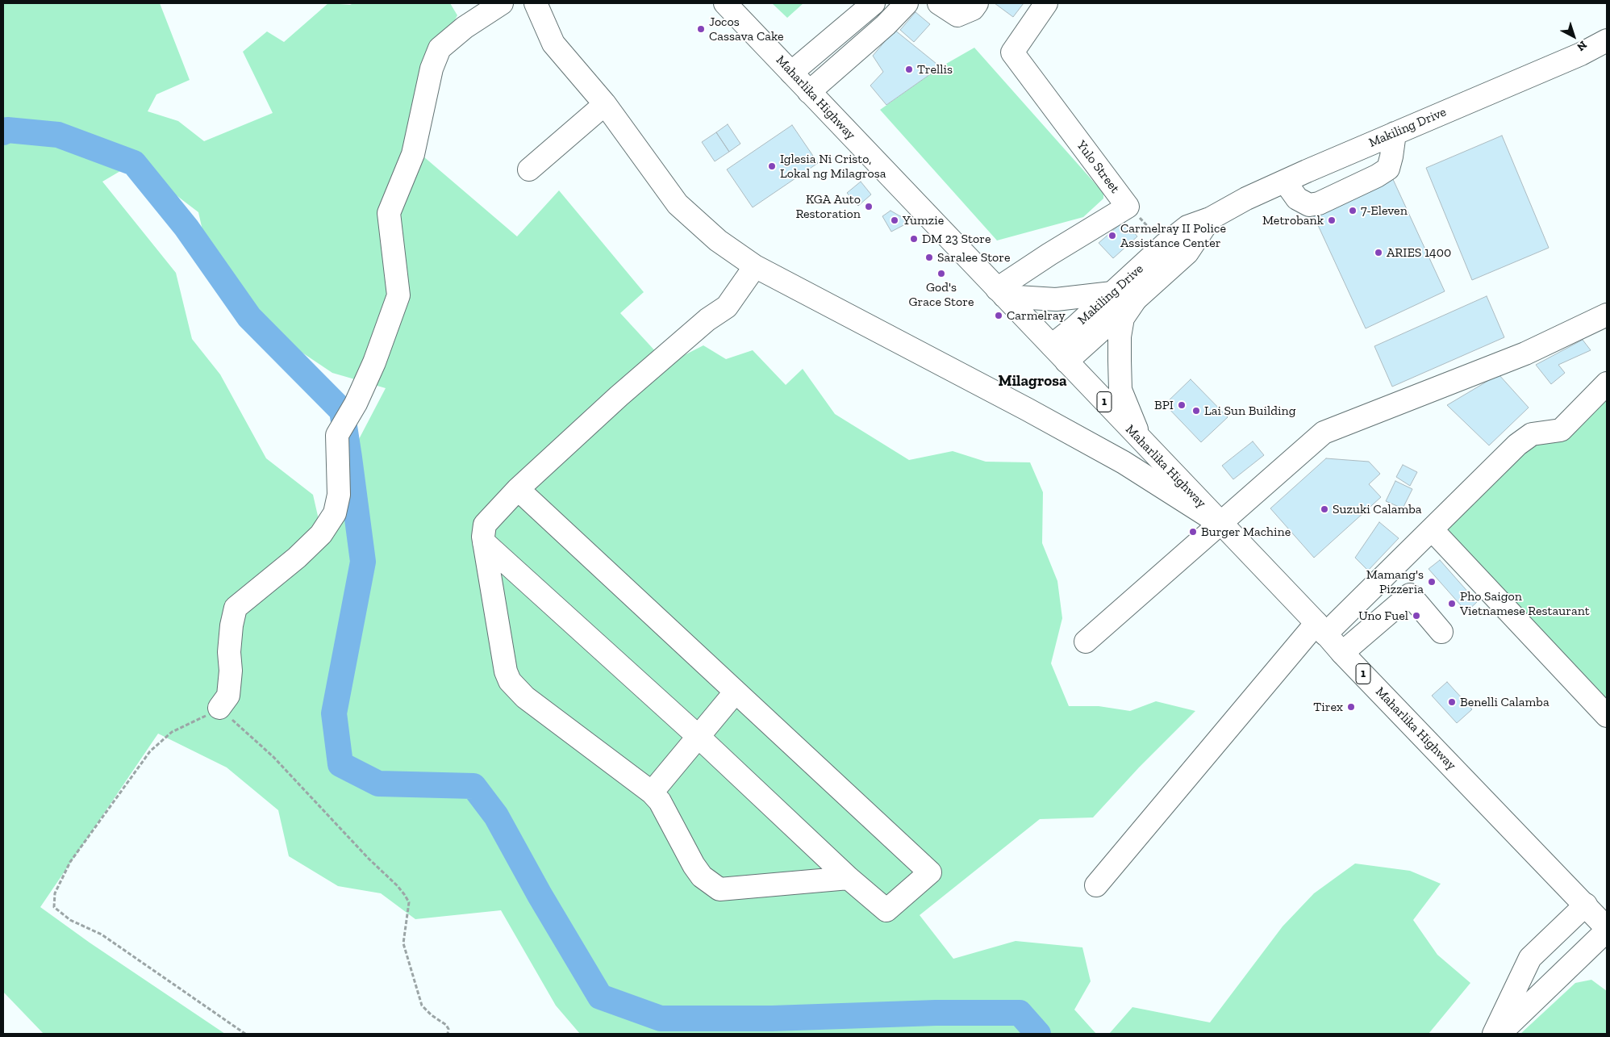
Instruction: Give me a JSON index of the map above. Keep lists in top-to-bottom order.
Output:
{
  "streets": {
    "main road": [
      "Maharlika Highway",
      "Makiling Drive",
      "Yulo Street",
      "1"
    ]
  },
  "crossings": [
    ["Maharlika Highway", "Makiling Drive"],
    ["Maharlika Highway", "Yulo Street"]
  ],
  "districts": ["Milagrosa"],
  "places": [
    "Jocos Cassava Cake",
    "Trellis",
    "Iglesia Ni Cristo, Lokal ng Milagrosa",
    "KGA Auto Restoration",
    "7-Eleven",
    "Yumzie",
    "Metrobank",
    "Carmelray II Police Assistance Center",
    "DM 23 Store",
    "ARIES 1400",
    "Saralee Store",
    "God's Grace Store",
    "Carmelray",
    "BPI",
    "Lai Sun Building",
    "Suzuki Calamba",
    "Burger Machine",
    "Mamang's Pizzeria",
    "Pho Saigon Vietnamese Restaurant",
    "Uno Fuel",
    "Benelli Calamba",
    "Tirex"
  ],
  "north": "bottom right"
}
